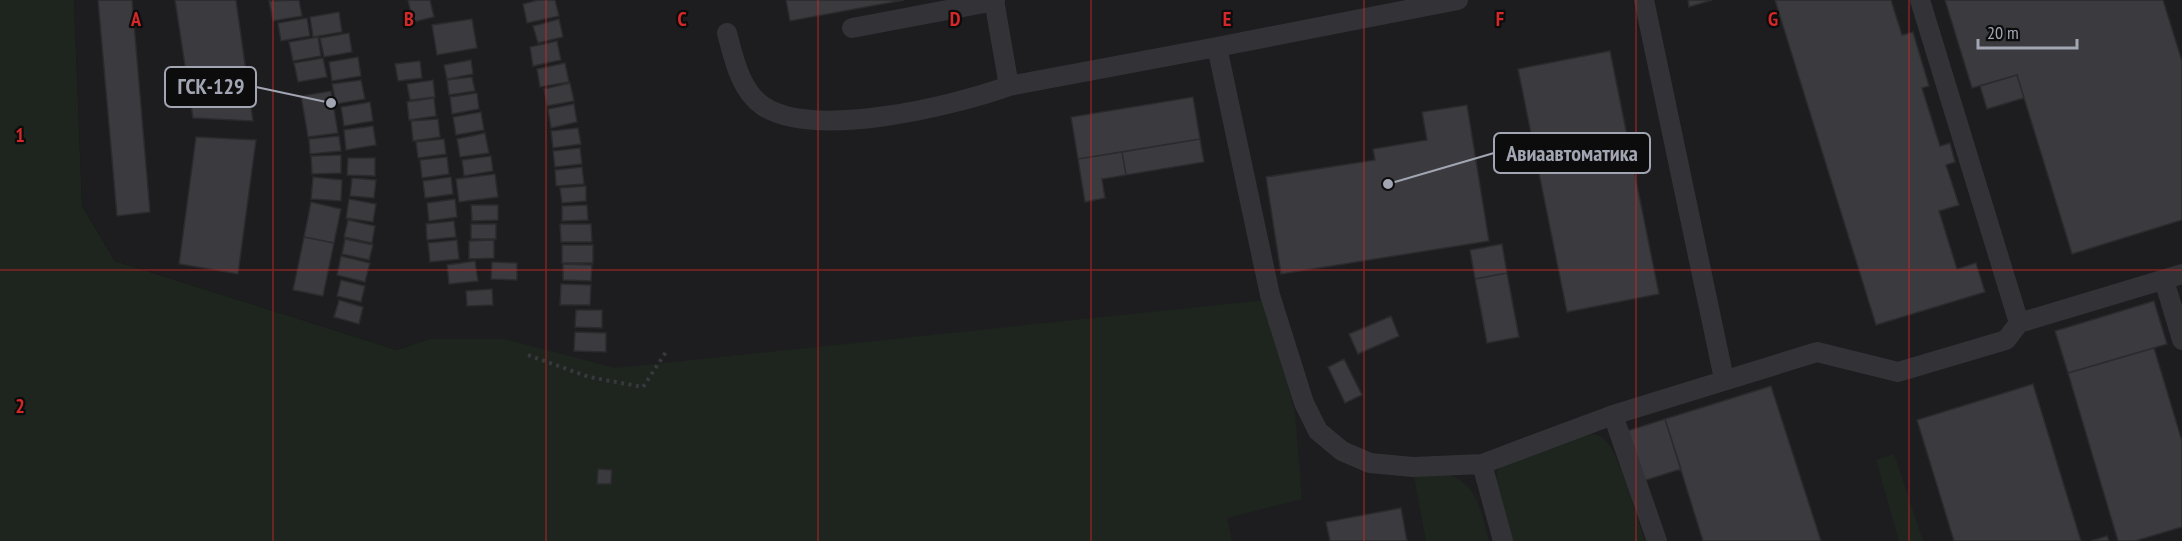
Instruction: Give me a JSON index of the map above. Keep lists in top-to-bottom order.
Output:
{
  "places": ["ГСК-129", "Авиаавтоматика"],
  "scale_bar": "20 m",
  "grid": {
    "columns": [
      "A",
      "B",
      "C",
      "D",
      "E",
      "F",
      "G"
    ],
    "rows": ["1", "2"]
  }
}
